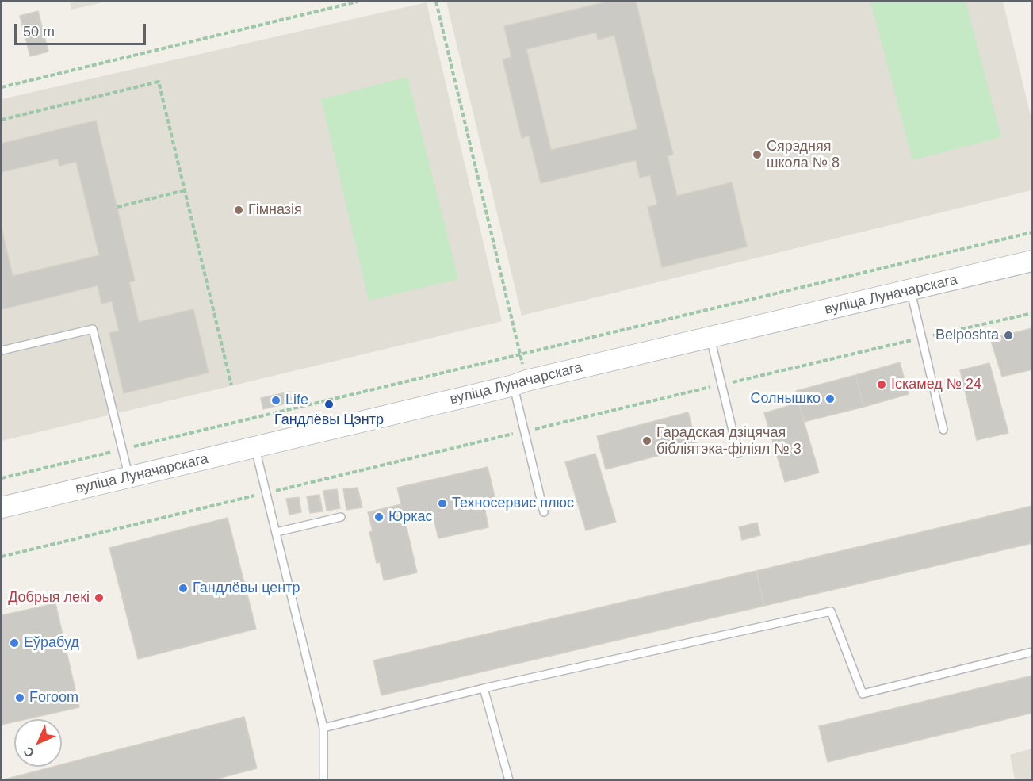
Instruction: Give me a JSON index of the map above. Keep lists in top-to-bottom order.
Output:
{
  "streets": {
    "street": ["вуліца Луначарскага"]
  },
  "places": [
    "Сярэдняя школа № 8",
    "Гімназія",
    "Belposhta",
    "Іскамед № 24",
    "Солнышко",
    "Life",
    "Гандлёвы Цэнтр",
    "Гарадская дзіцячая бібліятэка-філіял № 3",
    "Техносервис плюс",
    "Юркас",
    "Гандлёвы центр",
    "Добрыя лекі",
    "Еўрабуд",
    "Foroom"
  ],
  "scale_bar": "50 m",
  "north": "bottom left"
}
